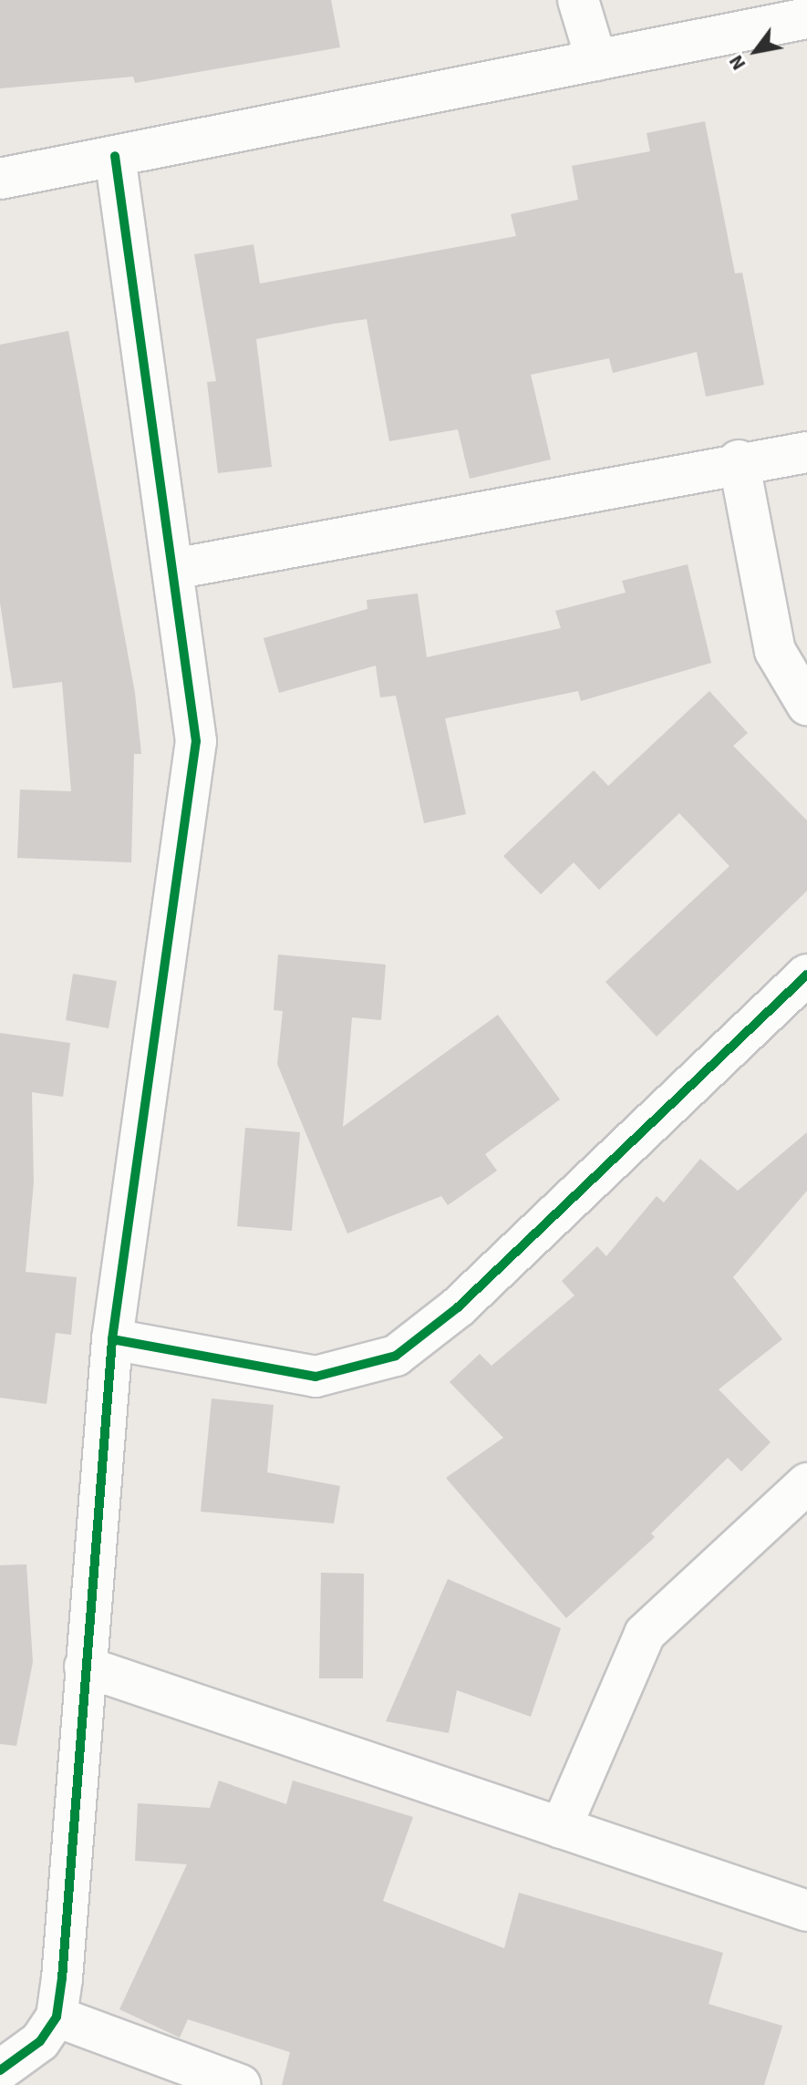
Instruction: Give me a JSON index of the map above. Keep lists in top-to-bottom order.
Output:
{
  "north": "bottom left"
}
